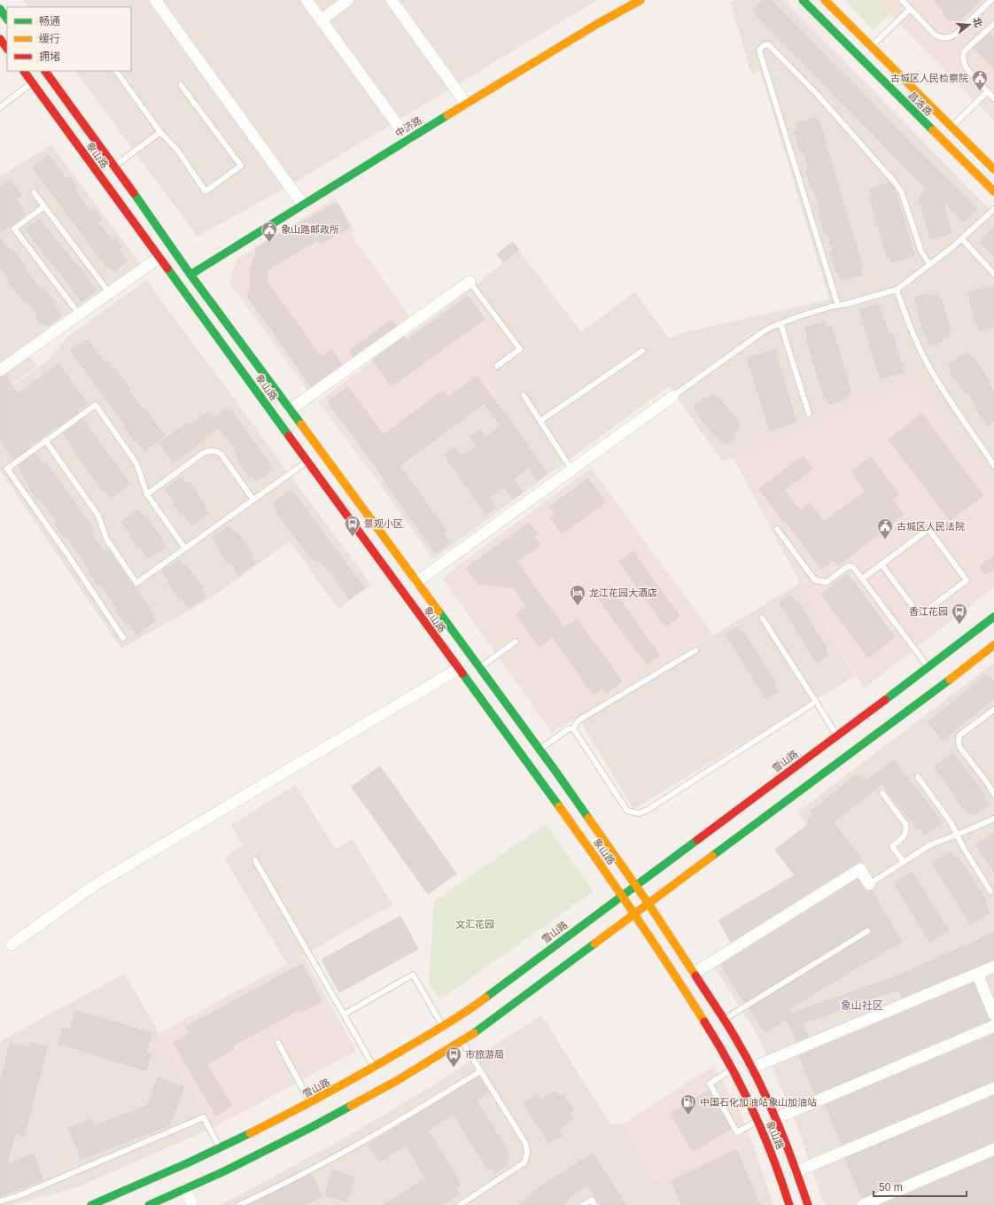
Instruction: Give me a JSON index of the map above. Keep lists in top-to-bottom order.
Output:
{
  "streets": {
    "street": [
      "昌洛路",
      "中济路",
      "象山路",
      "雪山路"
    ]
  },
  "crossings": [
    ["中济路", "象山路"],
    ["象山路", "雪山路"]
  ],
  "districts": ["象山社区"],
  "parks": ["文汇花园"],
  "places": {
    "public building": ["古城区人民检察院", "象山路邮政所", "古城区人民法院"],
    "bus stop": ["景观小区", "香江花园", "市旅游局"],
    "hotel": ["龙江花园大酒店"],
    "fuel station": ["中国石化加油站象山加油站"]
  },
  "legend": ["畅通", "缓行", "拥堵"],
  "scale_bar": "50 m",
  "north": "right"
}
